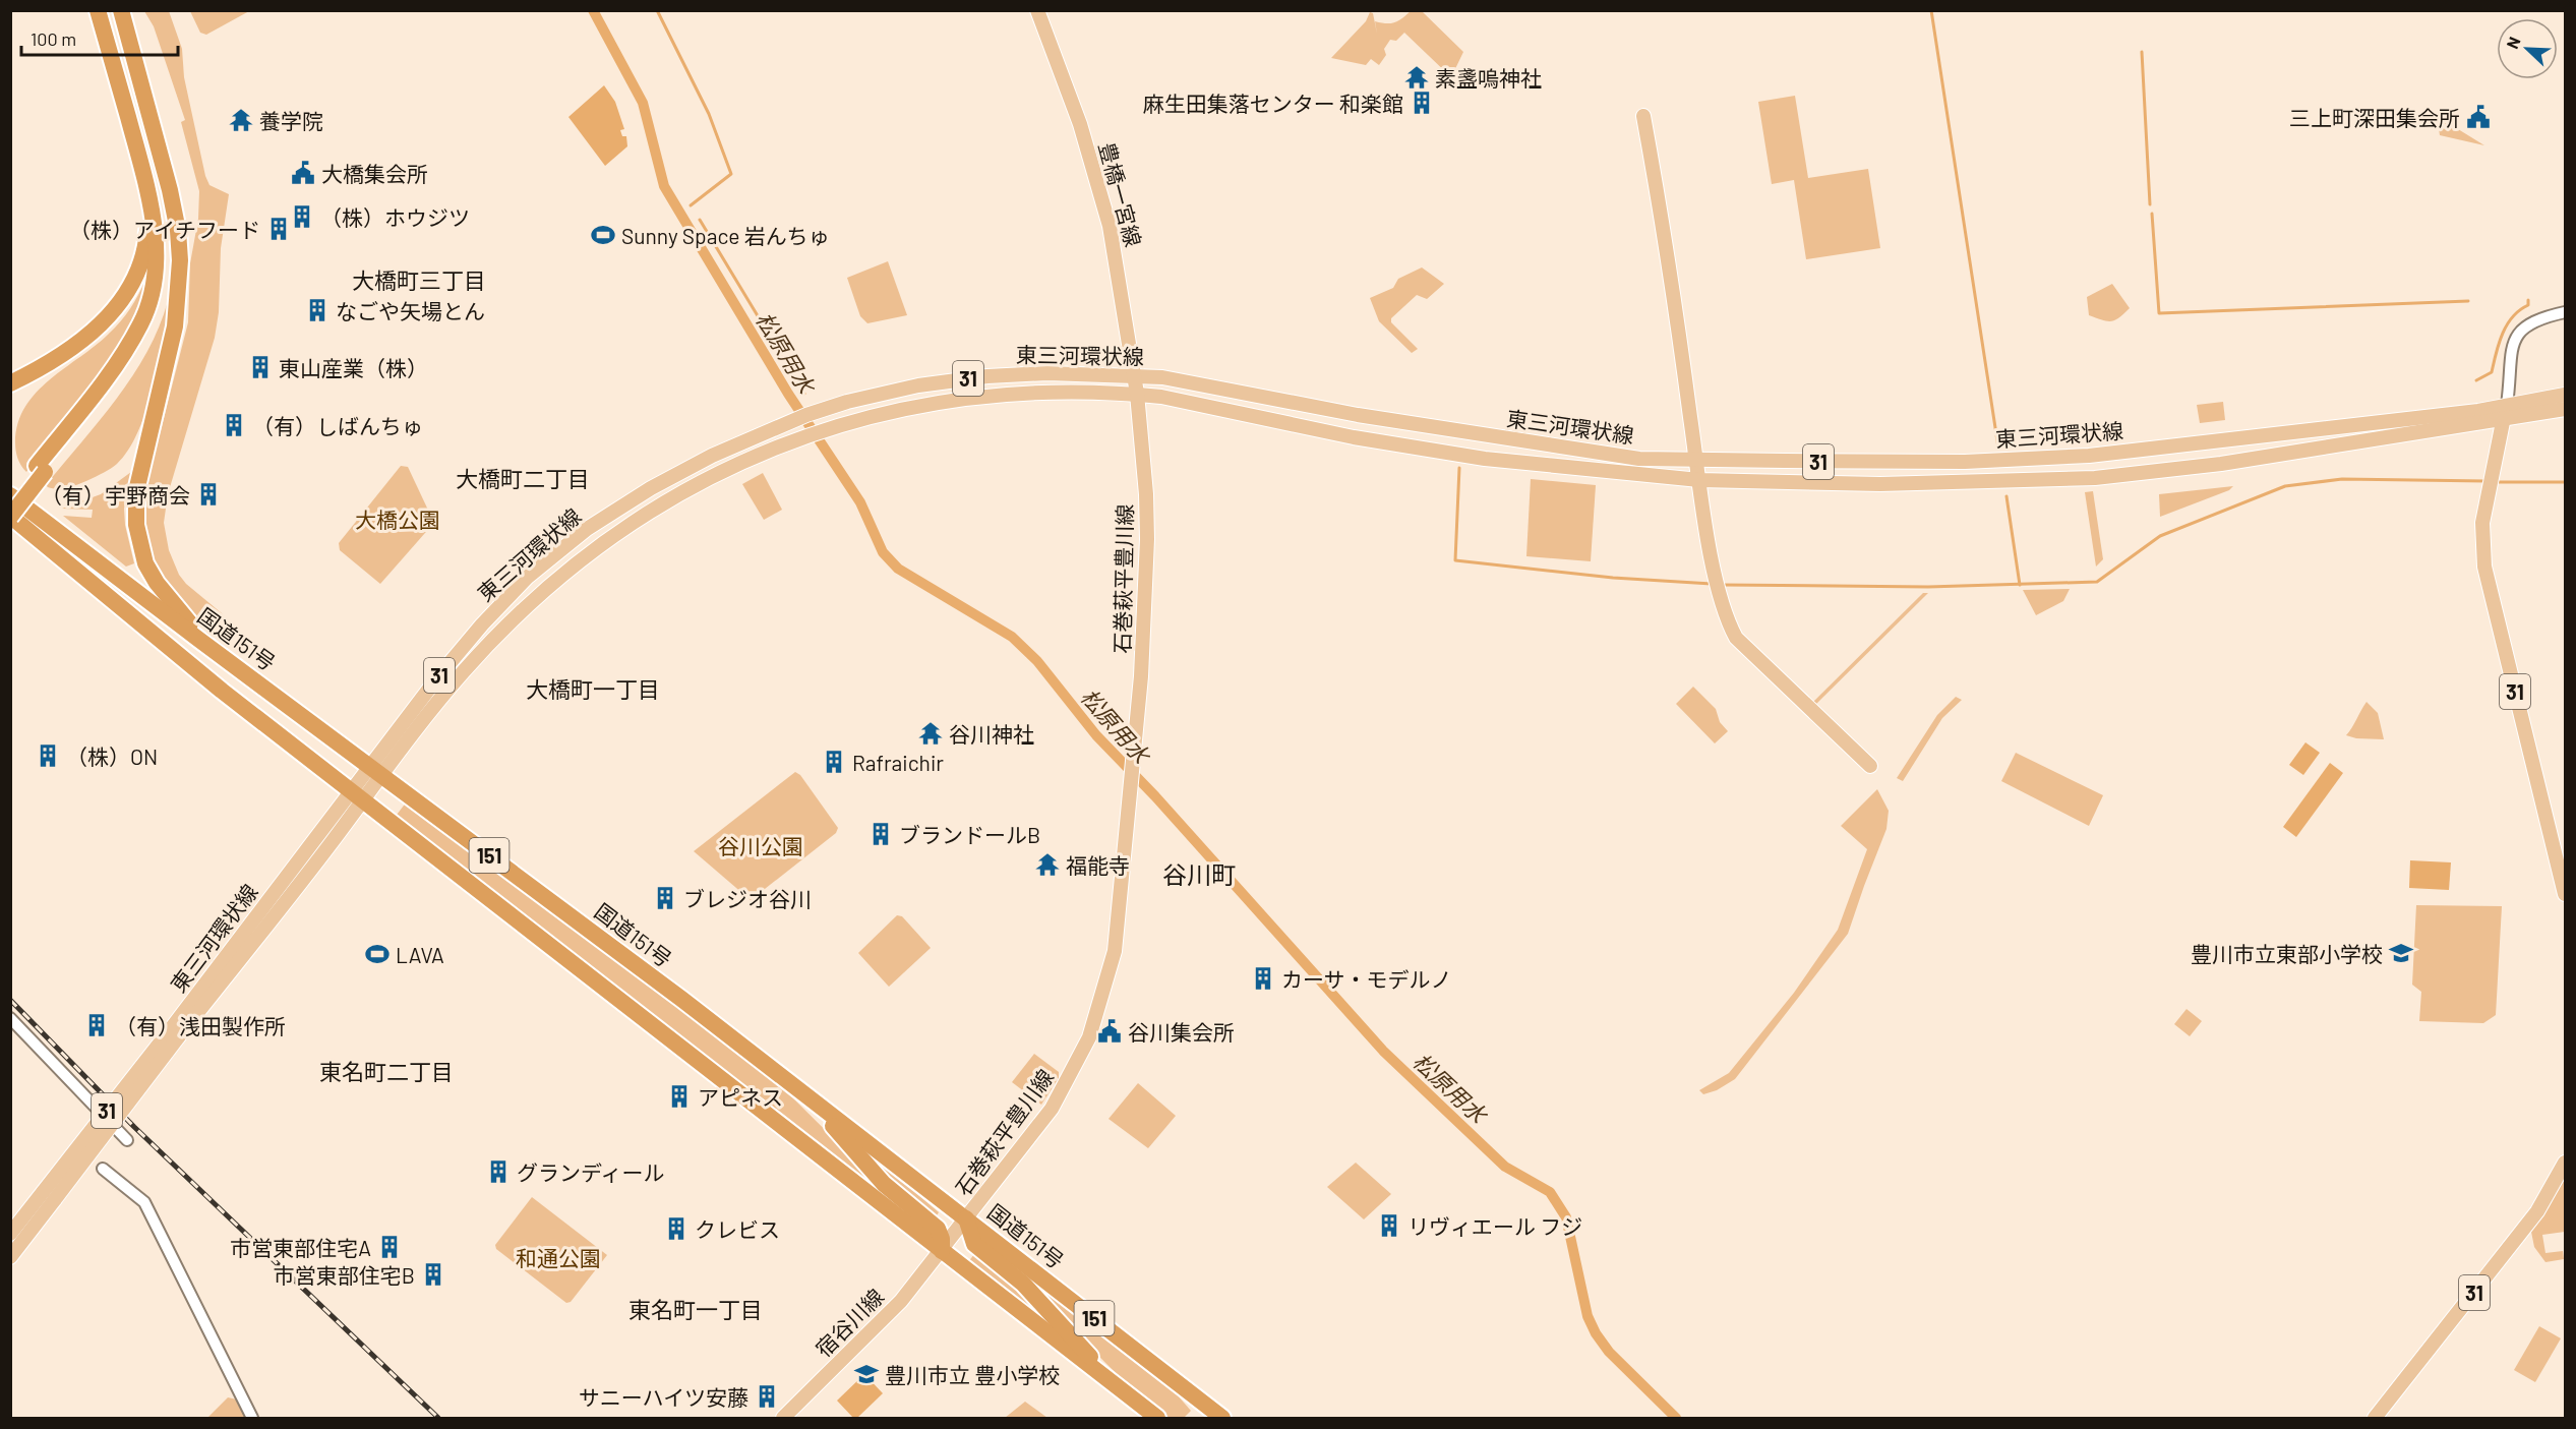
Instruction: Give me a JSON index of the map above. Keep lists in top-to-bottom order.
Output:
{
  "streets": {
    "highway": ["国道151号", "151"],
    "main road": [
      "豊橋一宮線",
      "東三河環状線",
      "31",
      "石巻萩平豊川線",
      "宿谷川線"
    ]
  },
  "crossings": [
    ["豊橋一宮線", "東三河環状線"],
    ["豊橋一宮線", "石巻萩平豊川線"],
    ["東三河環状線", "31"],
    ["東三河環状線", "石巻萩平豊川線"],
    ["東三河環状線", "国道151号"],
    ["東三河環状線", "151"],
    ["石巻萩平豊川線", "国道151号"],
    ["石巻萩平豊川線", "151"],
    ["石巻萩平豊川線", "宿谷川線"],
    ["151", "宿谷川線"]
  ],
  "districts": [
    "大橋町三丁目",
    "大橋町二丁目",
    "大橋町一丁目",
    "谷川町",
    "東名町二丁目",
    "東名町一丁目"
  ],
  "water": ["松原用水"],
  "parks": ["大橋公園", "谷川公園", "和通公園"],
  "places": {
    "temple": [
      "素盞嗚神社",
      "養学院",
      "谷川神社",
      "福能寺"
    ],
    "building": [
      "麻生田集落センター 和楽館",
      "（株）ホウジツ",
      "（株）アイチフード",
      "なごや矢場とん",
      "東山産業（株）",
      "（有）しばんちゅ",
      "（有）宇野商会",
      "（株）ON",
      "Rafraichir",
      "ブランドールB",
      "ブレジオ谷川",
      "カーサ・モデルノ",
      "（有）浅田製作所",
      "アピネス",
      "グランディール",
      "リヴィエール フジ",
      "クレビス",
      "市営東部住宅A",
      "市営東部住宅B",
      "サニーハイツ安藤"
    ],
    "public building": ["三上町深田集会所", "大橋集会所", "谷川集会所"],
    "sports": ["Sunny Space 岩んちゅ", "LAVA"],
    "school or university": ["豊川市立東部小学校", "豊川市立 豊小学校"]
  },
  "scale_bar": "100 m",
  "north": "top left"
}
